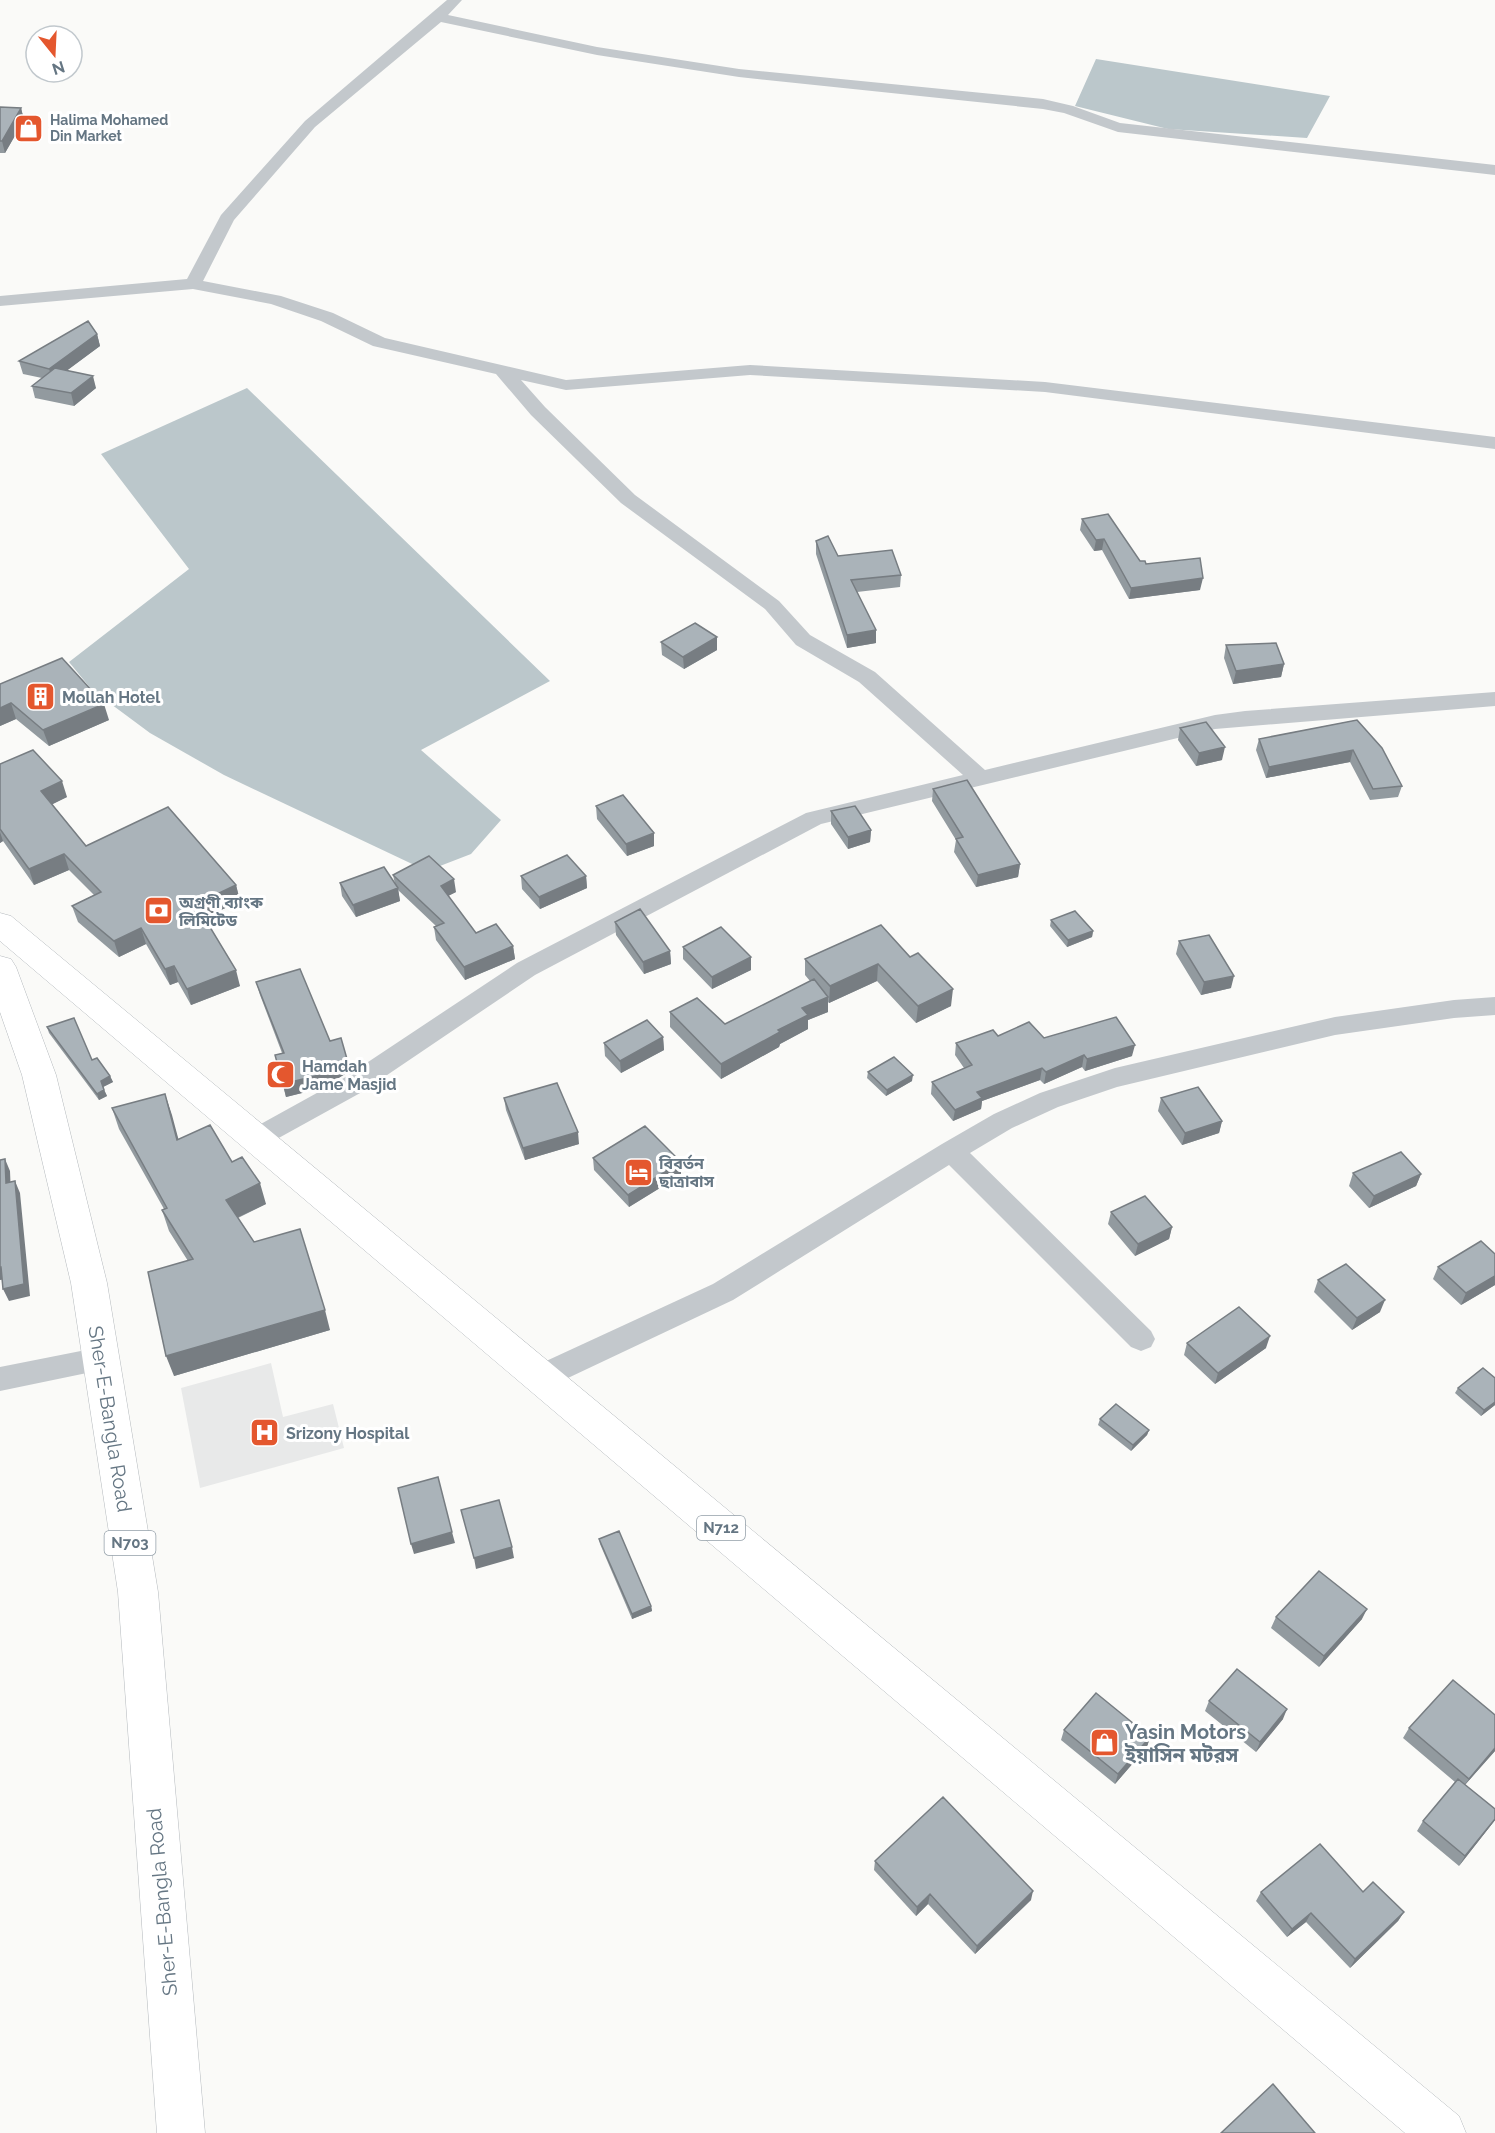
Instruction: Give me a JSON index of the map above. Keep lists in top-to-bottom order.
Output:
{
  "streets": {
    "highway": ["Sher-E-Bangla Road", "N712", "N703"]
  },
  "places": {
    "shop": ["Halima Mohamed Din Market", "Yasin Motors ইয়াসিন মটরস"],
    "building": ["Mollah Hotel"],
    "bank": ["অগ্রণী ব্যাংক লিমিটেড"],
    "mosque": ["Hamdah Jame Masjid"],
    "hotel": ["বিবর্তন ছাত্রাবাস"],
    "hospital": ["Srizony Hospital"]
  },
  "north": "bottom"
}
